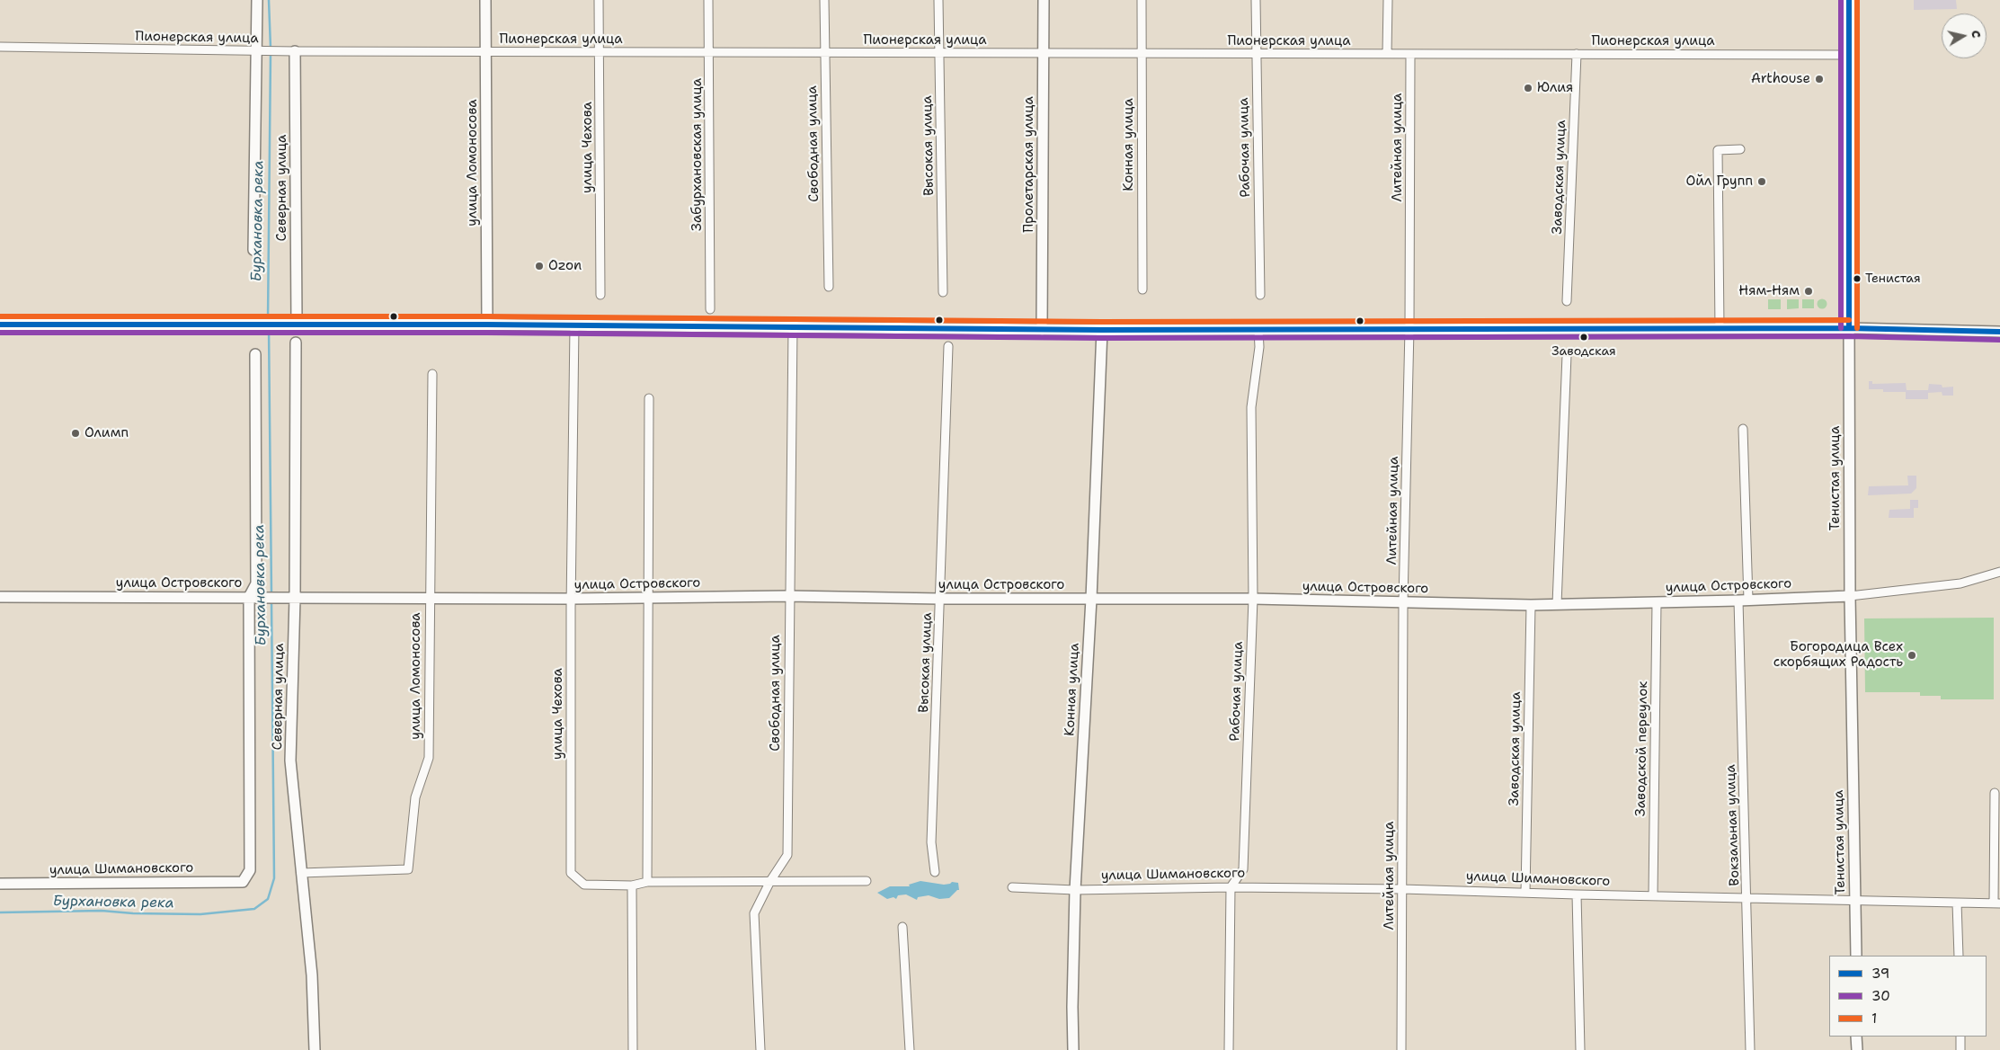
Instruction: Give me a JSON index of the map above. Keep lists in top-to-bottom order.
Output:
{
  "streets": {
    "main road": ["Тенистая улица"],
    "street": [
      "Пионерская улица",
      "Свободная улица",
      "Конная улица",
      "Высокая улица",
      "улица Чехова",
      "Рабочая улица",
      "Литейная улица",
      "Забурхановская улица",
      "улица Ломоносова",
      "Пролетарская улица",
      "Заводская улица",
      "Северная улица",
      "улица Островского",
      "Заводской переулок",
      "Вокзальная улица",
      "улица Шимановского"
    ]
  },
  "crossings": [
    ["Пионерская улица", "Свободная улица"],
    ["Пионерская улица", "Конная улица"],
    ["Пионерская улица", "Высокая улица"],
    ["Пионерская улица", "улица Чехова"],
    ["Пионерская улица", "Рабочая улица"],
    ["Пионерская улица", "Литейная улица"],
    ["Пионерская улица", "Забурхановская улица"],
    ["Пионерская улица", "улица Ломоносова"],
    ["Пионерская улица", "Пролетарская улица"],
    ["Пионерская улица", "Заводская улица"],
    ["Пионерская улица", "Северная улица"],
    ["Пионерская улица", "Тенистая улица"],
    ["Свободная улица", "улица Чехова"],
    ["Свободная улица", "улица Островского"],
    ["Конная улица", "улица Островского"],
    ["Конная улица", "улица Шимановского"],
    ["Высокая улица", "улица Островского"],
    ["улица Чехова", "улица Островского"],
    ["Рабочая улица", "улица Островского"],
    ["Рабочая улица", "улица Шимановского"],
    ["Литейная улица", "улица Островского"],
    ["Литейная улица", "улица Шимановского"],
    ["улица Ломоносова", "Северная улица"],
    ["улица Ломоносова", "улица Островского"],
    ["Заводская улица", "улица Островского"],
    ["Заводская улица", "улица Шимановского"],
    ["Северная улица", "улица Островского"],
    ["Тенистая улица", "улица Островского"],
    ["Тенистая улица", "улица Шимановского"],
    ["улица Островского", "Заводской переулок"],
    ["улица Островского", "Вокзальная улица"],
    ["улица Островского", "улица Шимановского"],
    ["Заводской переулок", "улица Шимановского"],
    ["Вокзальная улица", "улица Шимановского"]
  ],
  "water": ["Бурхановка река"],
  "places": [
    "Arthouse",
    "Юлия",
    "Ойл Групп",
    "Ozon",
    "Тенистая",
    "Ням-Ням",
    "Заводская",
    "Олимп",
    "Богородица Всех скорбящих Радость"
  ],
  "lines": ["transit line 39", "transit line 30", "transit line 1"],
  "legend": ["39", "30", "1"],
  "north": "right"
}
